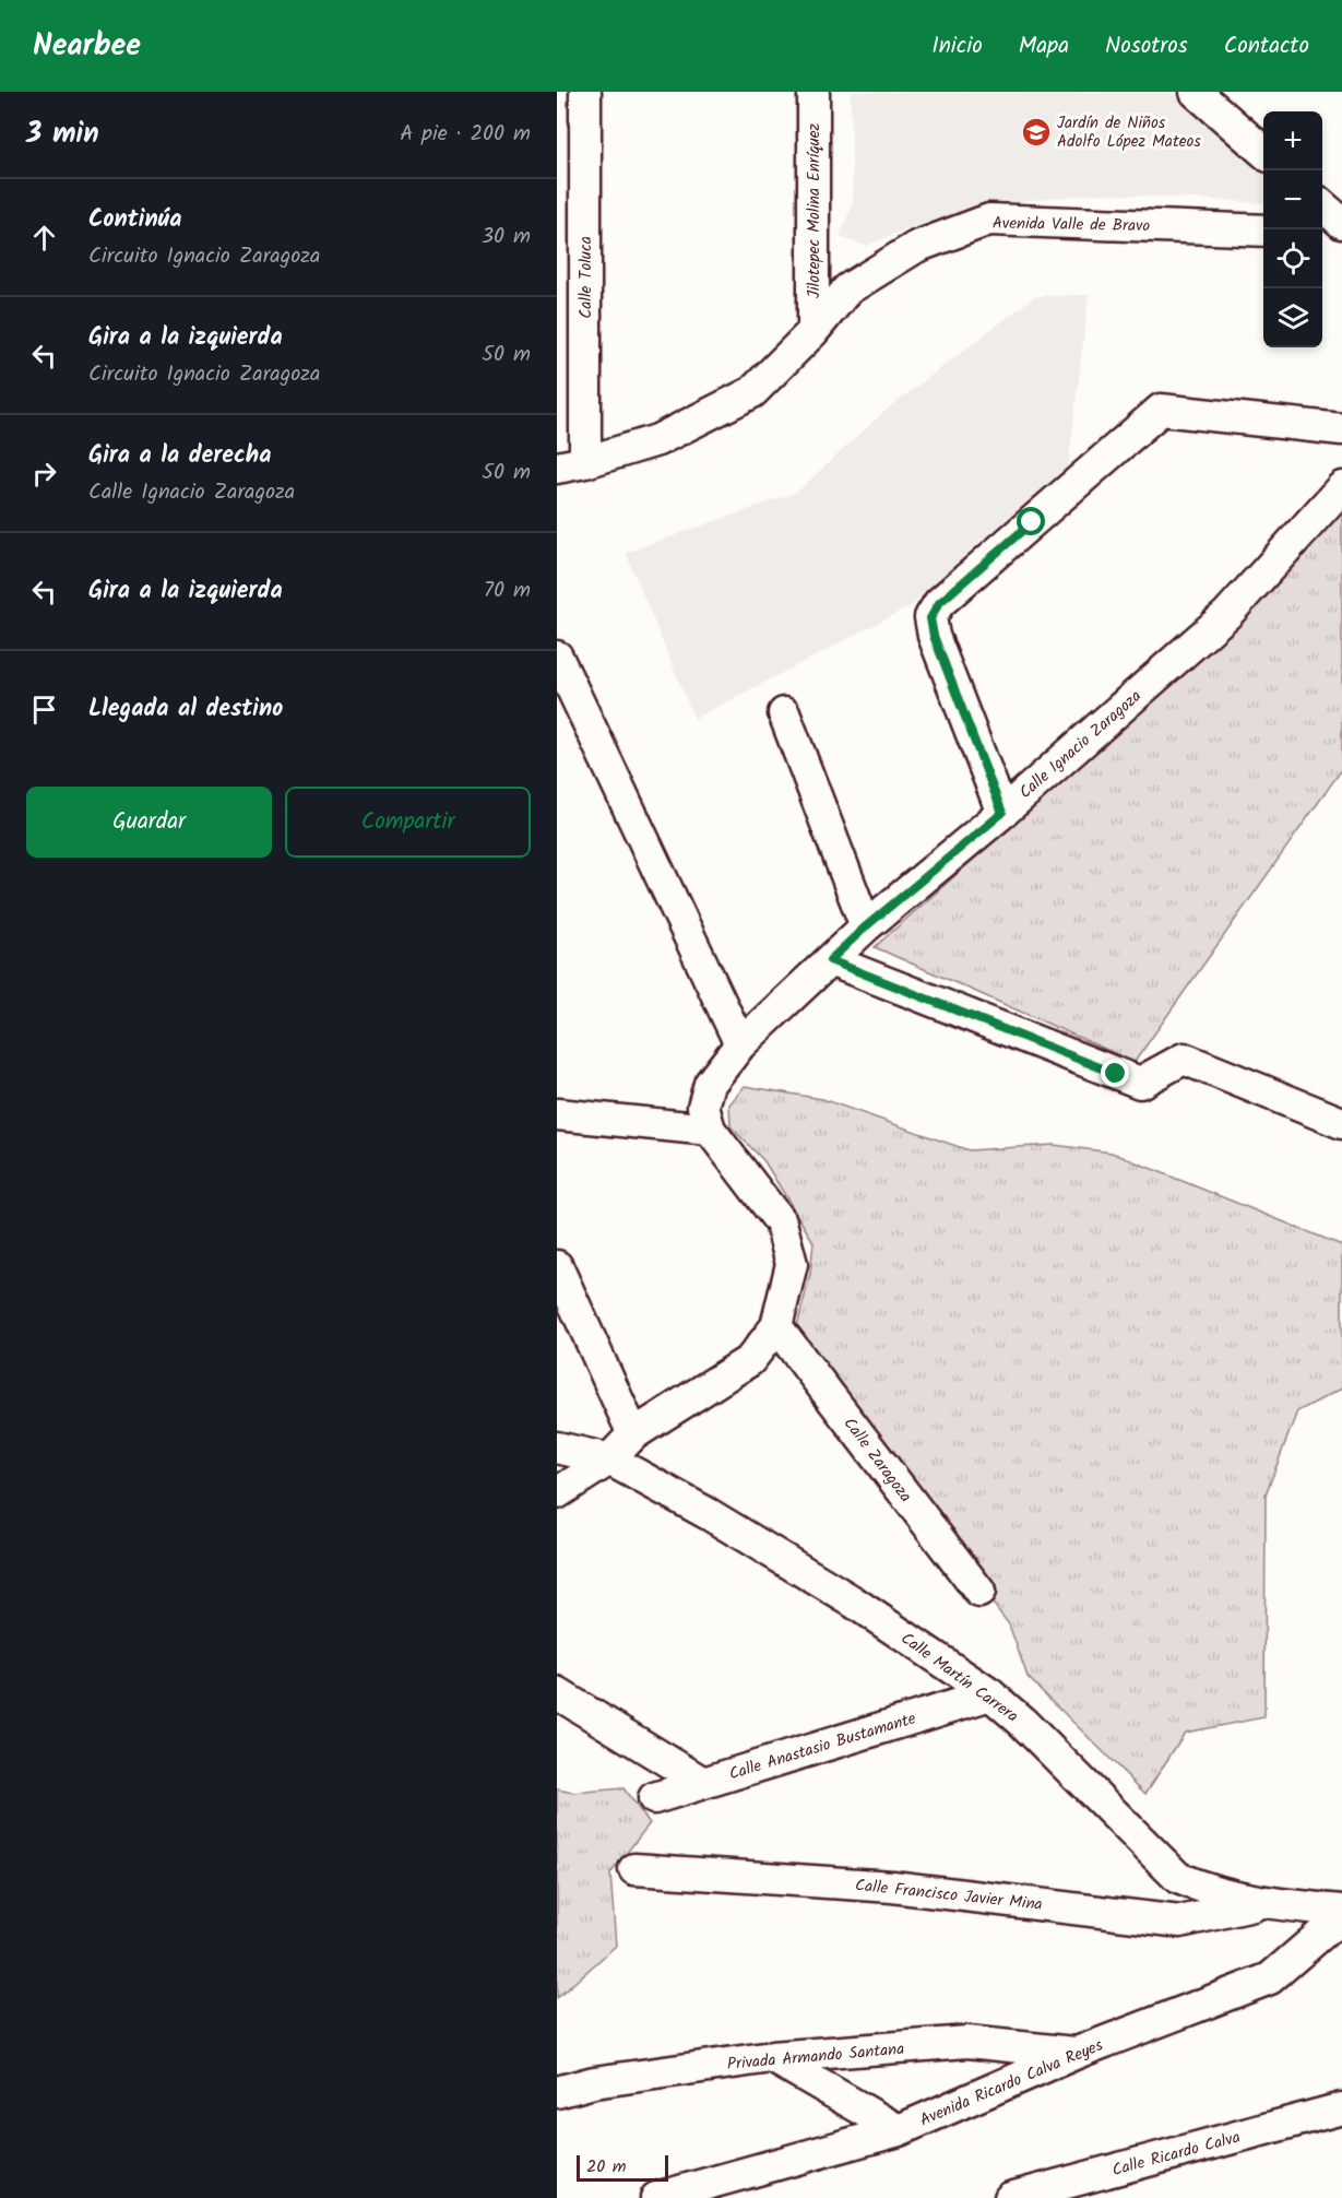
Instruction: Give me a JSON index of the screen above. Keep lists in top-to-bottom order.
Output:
{
  "streets": {
    "street": [
      "Jilotepec Molina Enríquez",
      "Avenida Valle de Bravo",
      "Calle Toluca",
      "Calle Ignacio Zaragoza",
      "Calle Zaragoza",
      "Calle Martín Carrera",
      "Calle Anastasio Bustamante",
      "Calle Francisco Javier Mina",
      "Privada Armando Santana",
      "Avenida Ricardo Calva Reyes",
      "Calle Ricardo Calva"
    ]
  },
  "crossings": [
    ["Jilotepec Molina Enríquez", "Avenida Valle de Bravo"],
    ["Avenida Valle de Bravo", "Calle Toluca"],
    ["Calle Martín Carrera", "Calle Anastasio Bustamante"],
    ["Calle Martín Carrera", "Calle Francisco Javier Mina"],
    ["Privada Armando Santana", "Avenida Ricardo Calva Reyes"]
  ],
  "places": {
    "school or university": ["Jardín de Niños Adolfo López Mateos"]
  },
  "scale_bar": "20 m",
  "page": {
    "header": "Nearbee",
    "nav": [
      "Inicio",
      "Mapa",
      "Nosotros",
      "Contacto"
    ],
    "heading": ["3 min", "A pie · 200 m"],
    "map_buttons": ["+", "−"],
    "list": [
      ["Continúa", "Circuito Ignacio Zaragoza", "30 m"],
      ["Gira a la izquierda", "Circuito Ignacio Zaragoza", "50 m"],
      ["Gira a la derecha", "Calle Ignacio Zaragoza", "50 m"],
      ["Gira a la izquierda", "70 m"],
      "Llegada al destino"
    ],
    "buttons": ["Guardar", "Compartir"],
    "scale": "20 m"
  }
}
